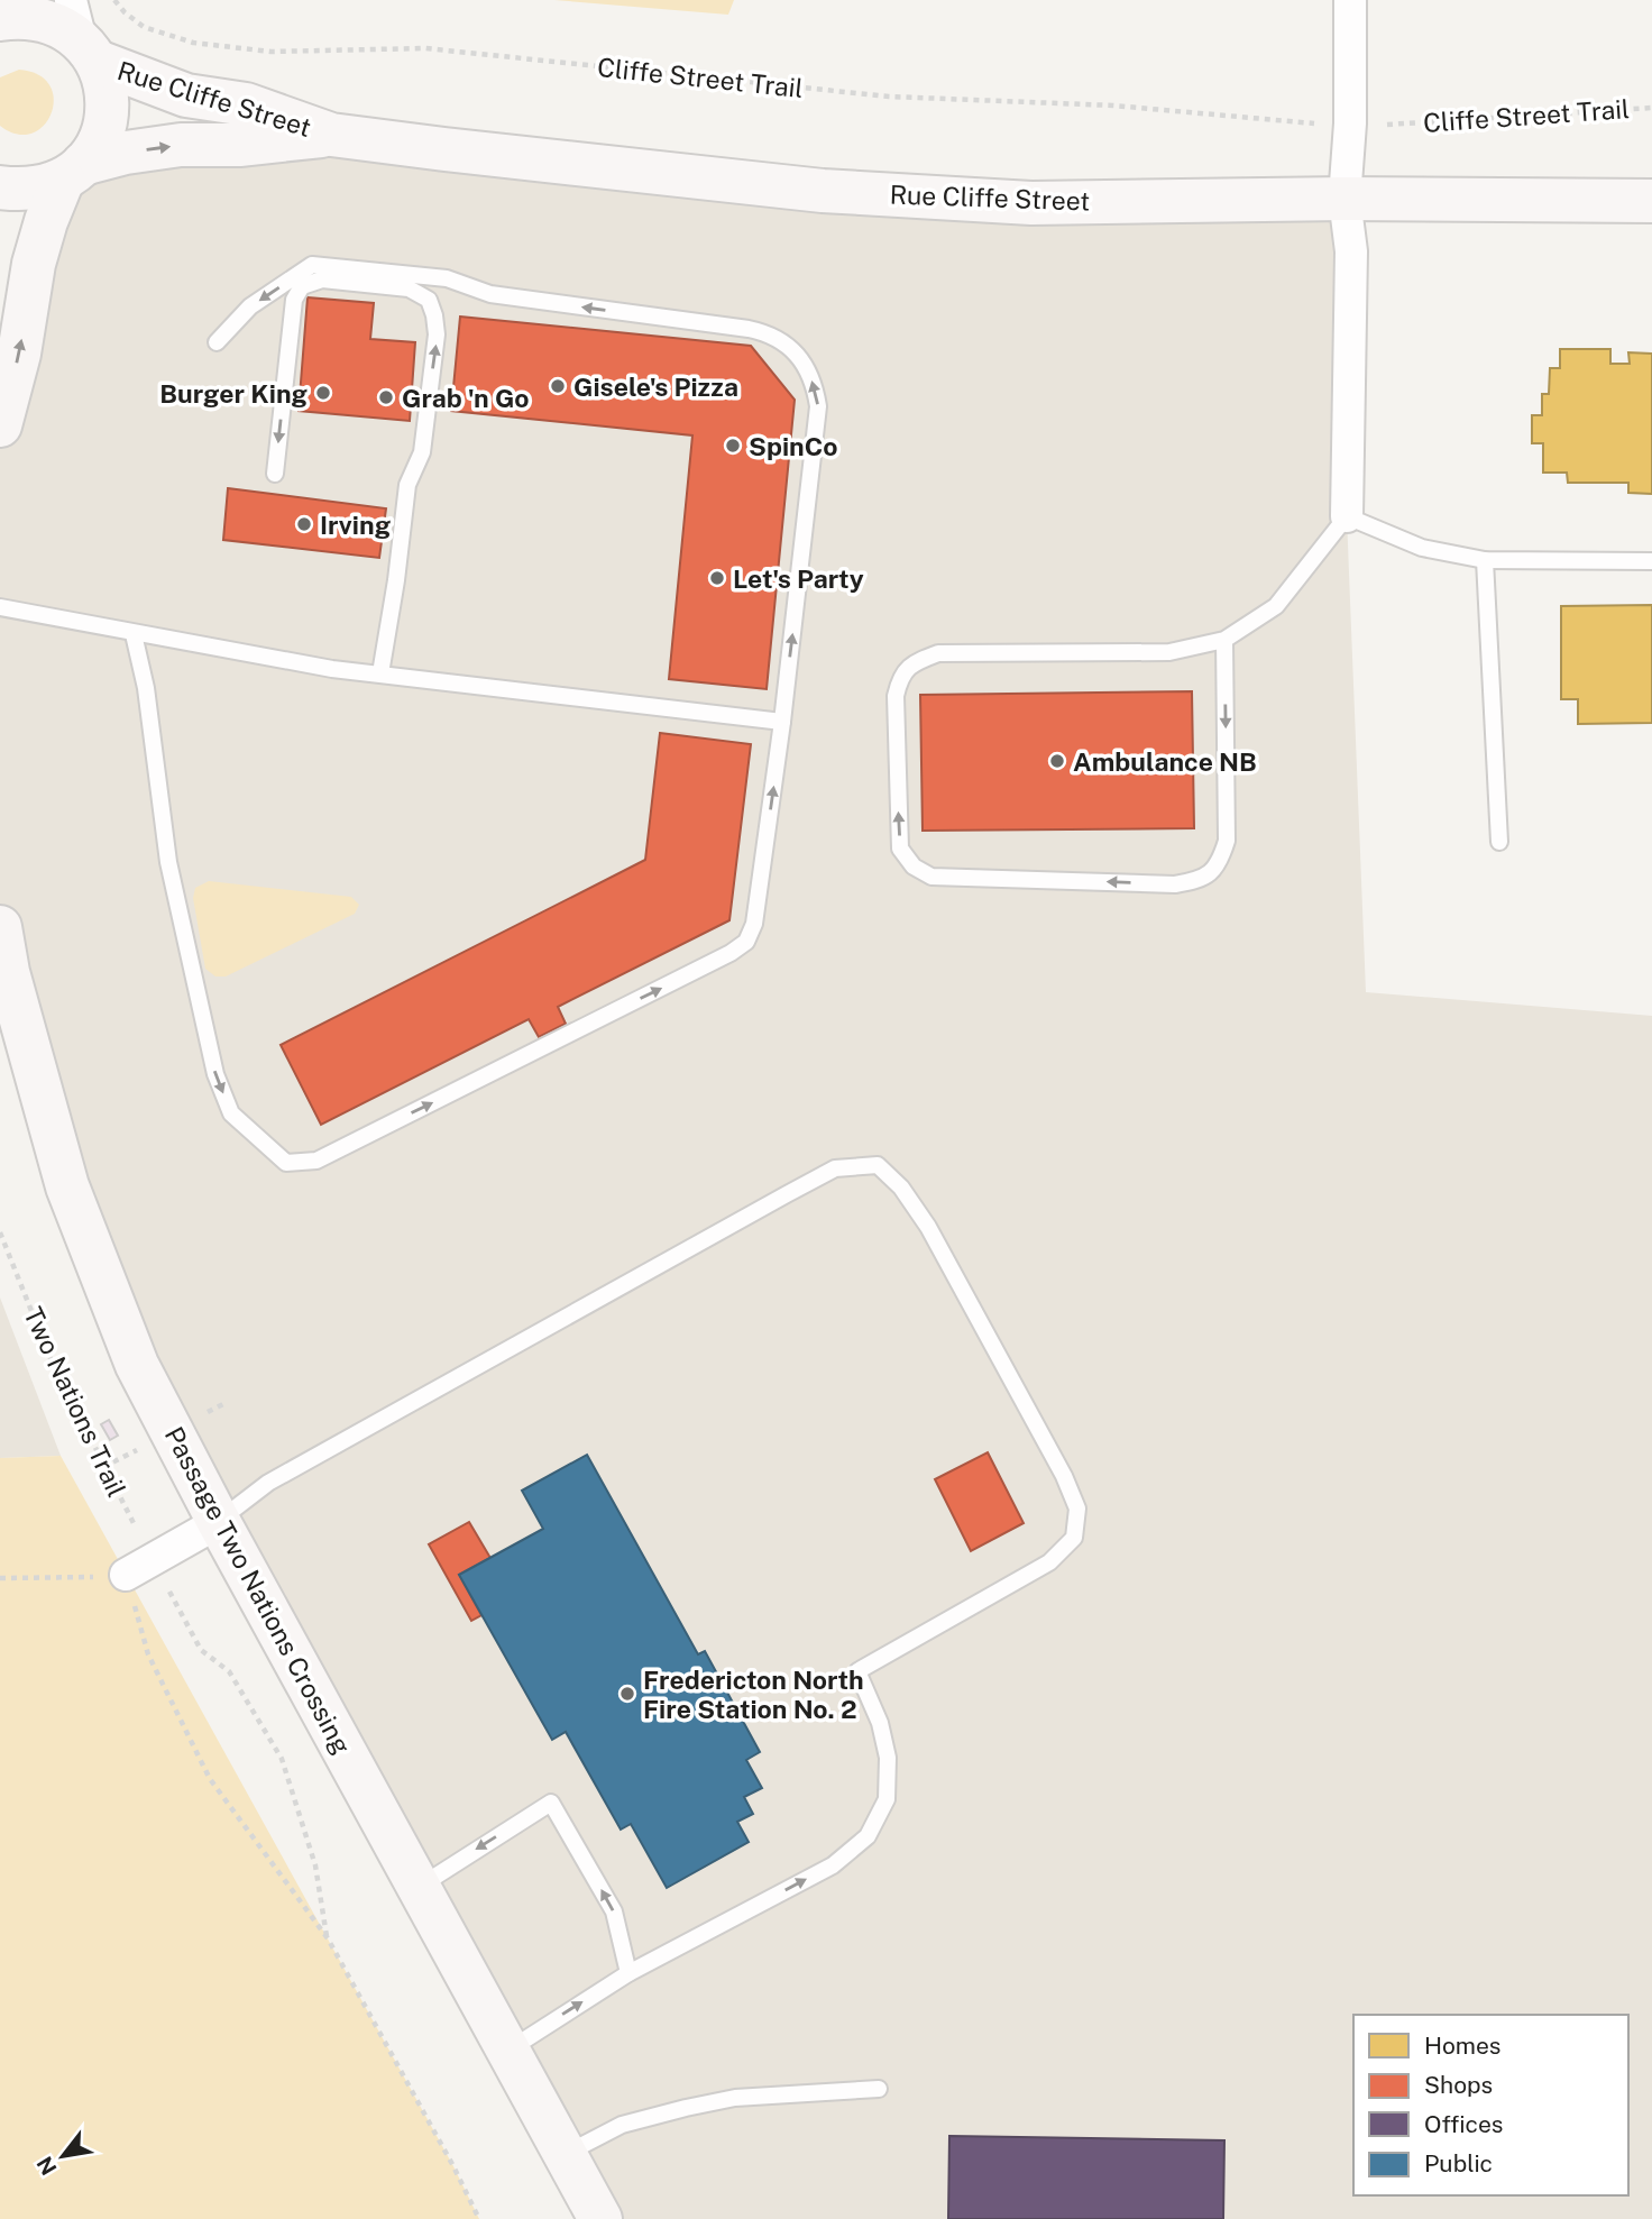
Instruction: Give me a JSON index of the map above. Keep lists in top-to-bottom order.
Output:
{
  "streets": {
    "main road": ["Rue Cliffe Street", "Passage Two Nations Crossing"],
    "path": ["Cliffe Street Trail", "Two Nations Trail"]
  },
  "places": [
    "Gisele's Pizza",
    "Burger King",
    "Grab 'n Go",
    "SpinCo",
    "Irving",
    "Let's Party",
    "Ambulance NB",
    "Fredericton North Fire Station No. 2"
  ],
  "legend": [
    "Homes",
    "Shops",
    "Offices",
    "Public"
  ],
  "north": "bottom left"
}
